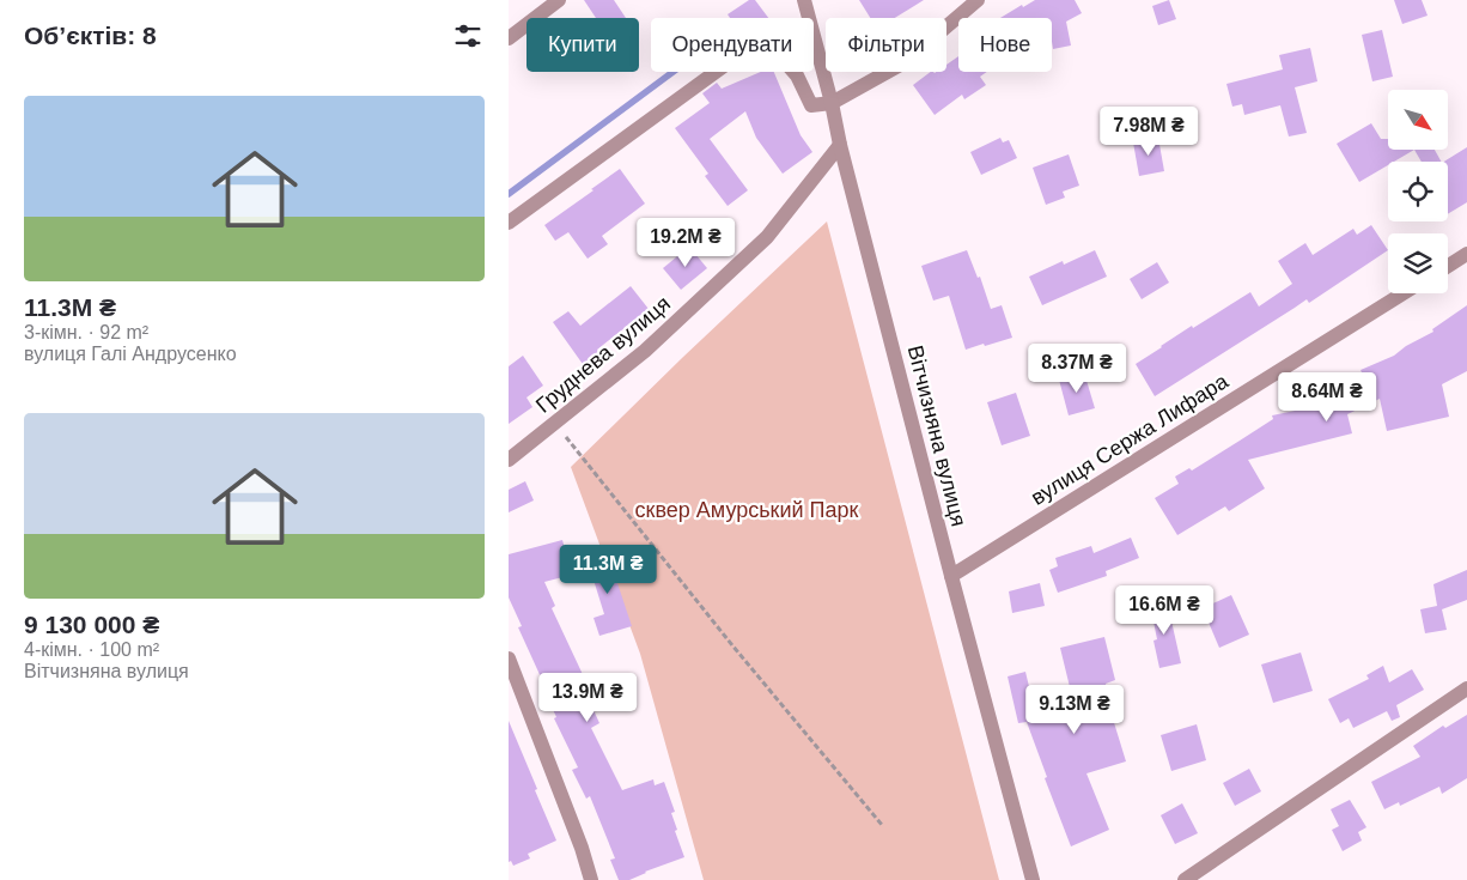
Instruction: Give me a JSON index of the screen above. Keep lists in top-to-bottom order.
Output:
{
  "streets": {
    "street": ["Груднева вулиця", "Вітчизняна вулиця", "вулиця Сержа Лифара"]
  },
  "crossings": [
    ["Груднева вулиця", "Вітчизняна вулиця"],
    ["Вітчизняна вулиця", "вулиця Сержа Лифара"]
  ],
  "parks": ["сквер Амурський Парк"],
  "north": "bottom right",
  "page": {
    "heading": "Об’єктів: 8",
    "chip": [
      "Купити",
      "Орендувати",
      "Фільтри",
      "Нове"
    ],
    "list": [
      {
        "name": "11.3M ₴",
        "note": "3-кімн. · 92 m² · вулиця Галі Андрусенко"
      },
      {
        "name": "9 130 000 ₴",
        "note": "4-кімн. · 100 m² · Вітчизняна вулиця"
      }
    ],
    "price": [
      "7.98M ₴",
      "19.2M ₴",
      "8.37M ₴",
      "8.64M ₴",
      "11.3M ₴",
      "16.6M ₴",
      "13.9M ₴",
      "9.13M ₴"
    ]
  }
}
